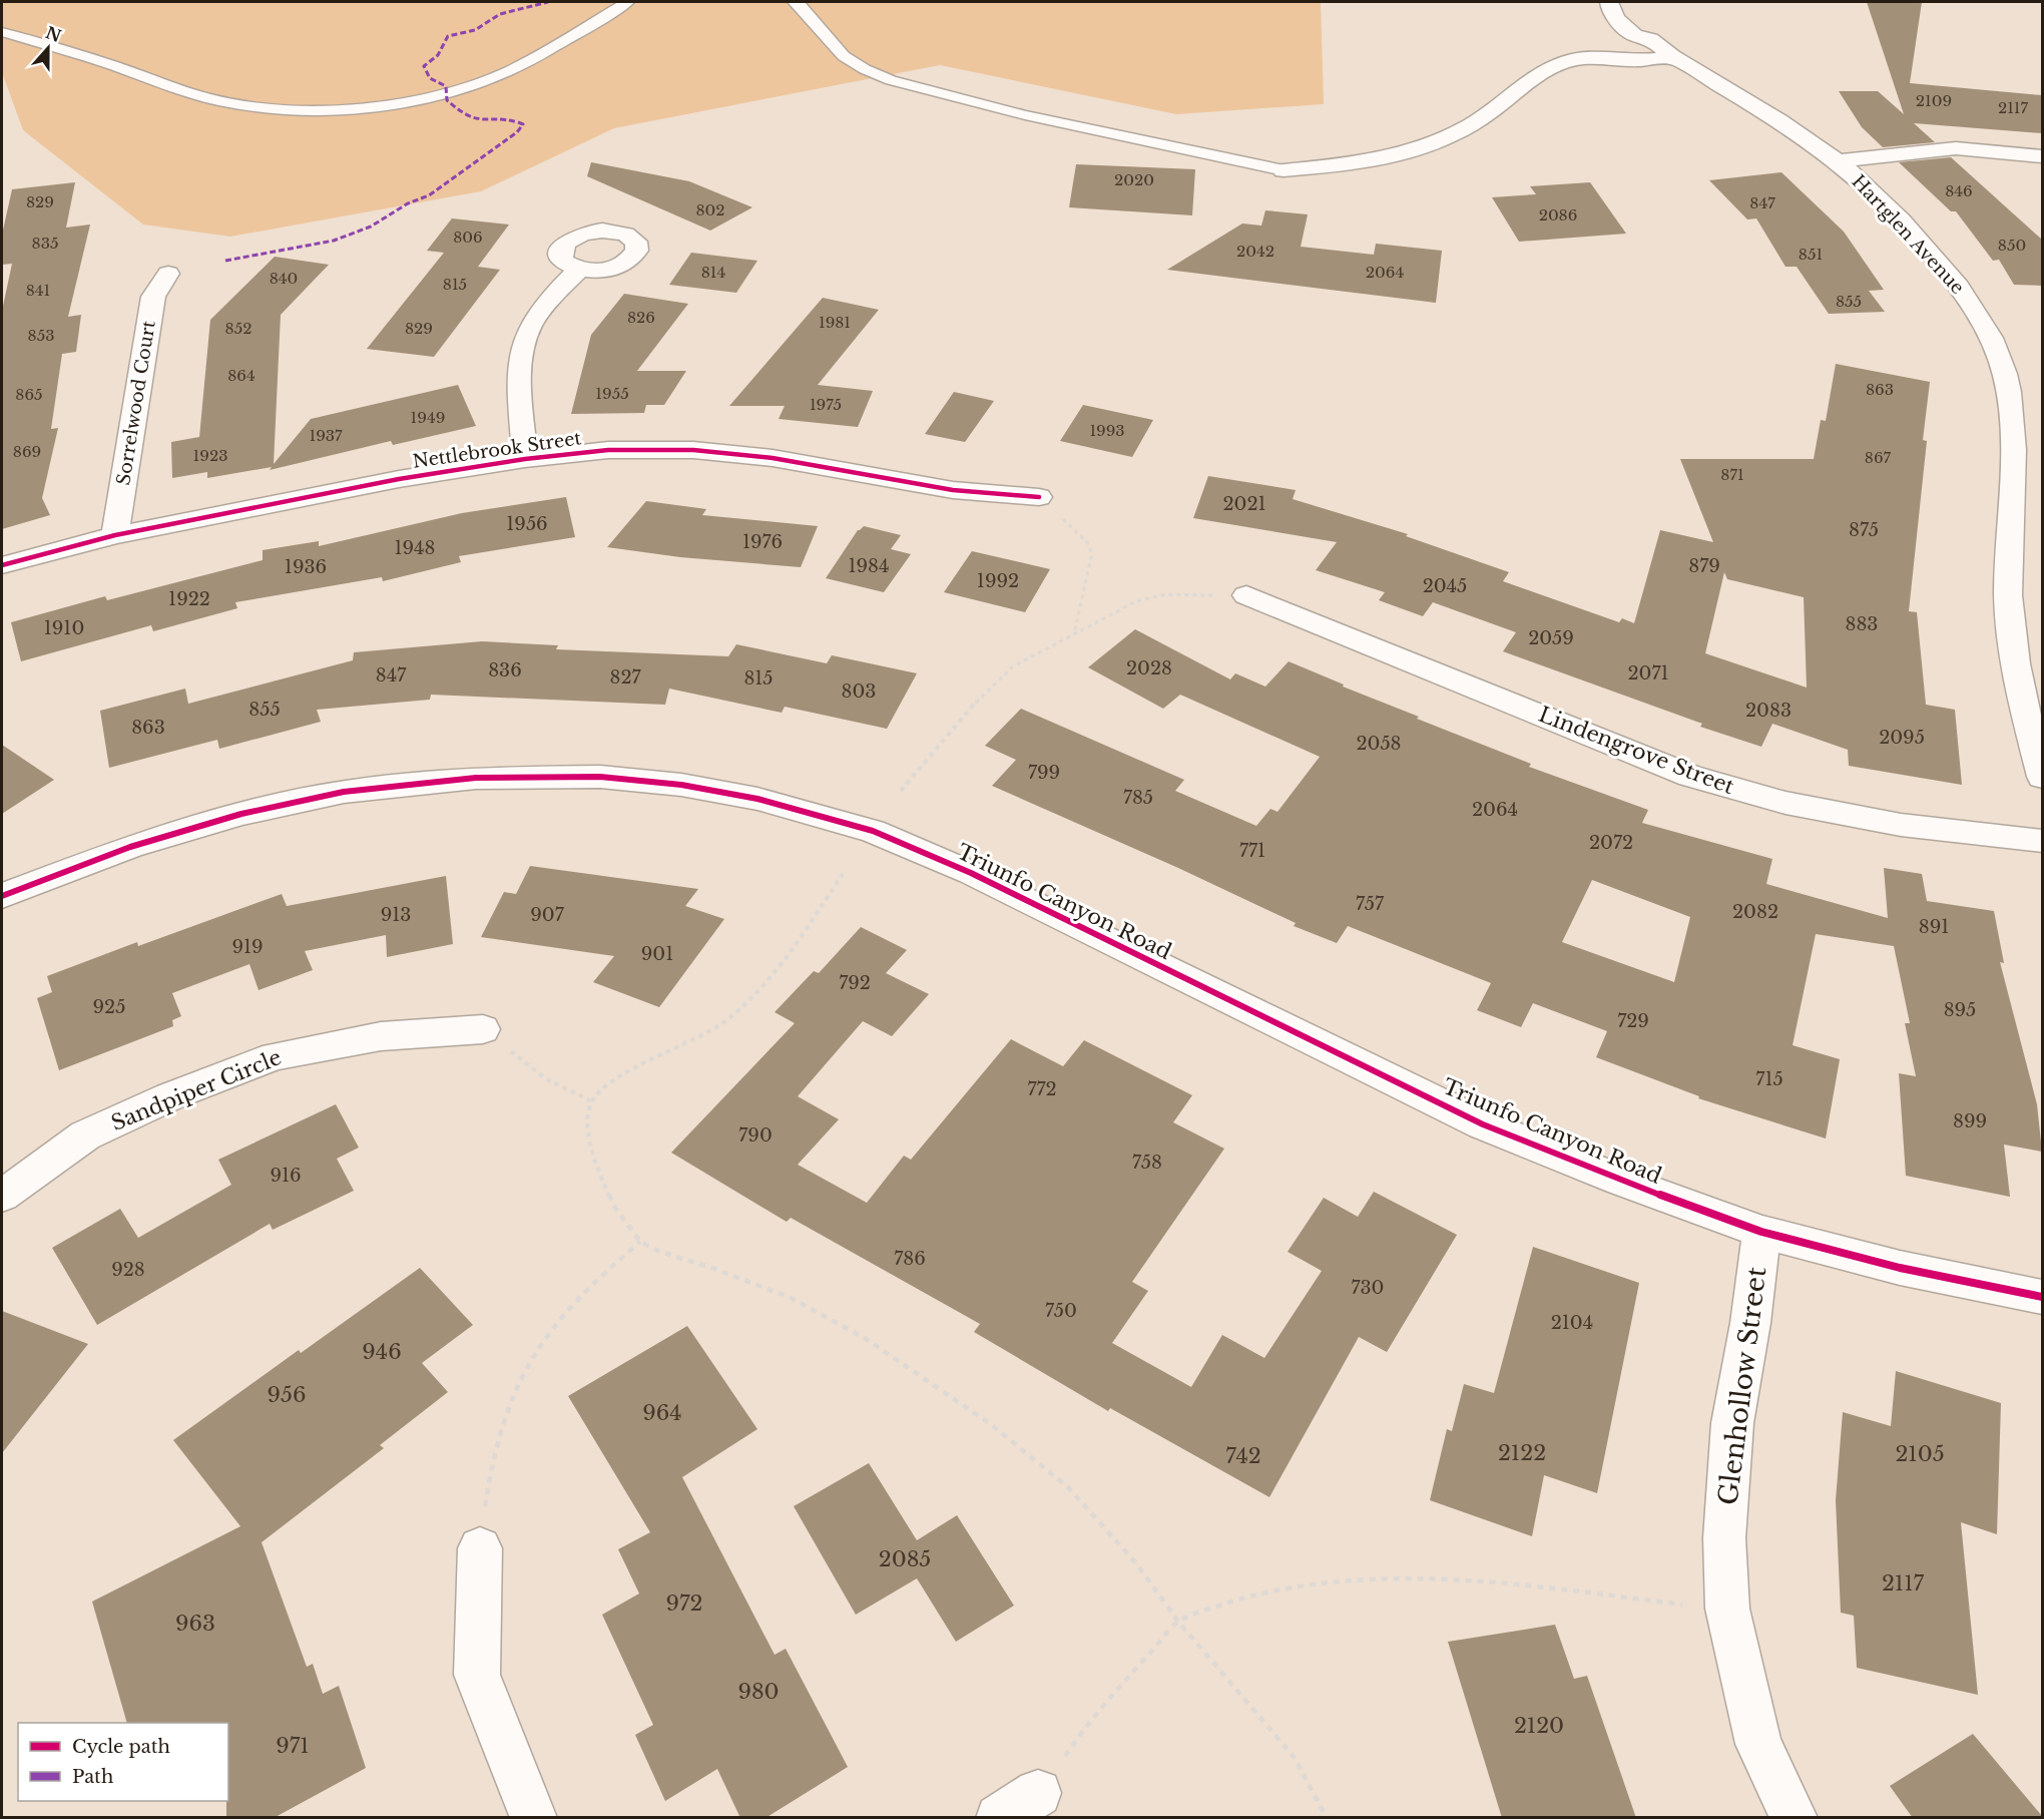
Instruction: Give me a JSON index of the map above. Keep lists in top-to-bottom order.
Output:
{
  "streets": {
    "street": [
      "Hartglen Avenue",
      "Sorrelwood Court",
      "Nettlebrook Street",
      "Lindengrove Street",
      "Triunfo Canyon Road",
      "Sandpiper Circle",
      "Glenhollow Street"
    ]
  },
  "crossings": [
    ["Sorrelwood Court", "Nettlebrook Street"],
    ["Triunfo Canyon Road", "Glenhollow Street"]
  ],
  "house_numbers": [
    "2109",
    "2117",
    "2020",
    "846",
    "829",
    "847",
    "802",
    "2086",
    "806",
    "835",
    "850",
    "2042",
    "851",
    "814",
    "2064",
    "840",
    "815",
    "841",
    "855",
    "826",
    "1981",
    "852",
    "829",
    "853",
    "864",
    "863",
    "1955",
    "865",
    "1975",
    "1949",
    "1993",
    "1937",
    "869",
    "1923",
    "867",
    "871",
    "2021",
    "1956",
    "875",
    "1976",
    "1948",
    "1984",
    "879",
    "1936",
    "1992",
    "2045",
    "1922",
    "883",
    "1910",
    "2059",
    "2028",
    "836",
    "2071",
    "847",
    "827",
    "815",
    "803",
    "855",
    "2083",
    "863",
    "2095",
    "2058",
    "799",
    "785",
    "2064",
    "2072",
    "771",
    "757",
    "2082",
    "913",
    "907",
    "891",
    "919",
    "901",
    "792",
    "925",
    "895",
    "729",
    "715",
    "772",
    "899",
    "790",
    "758",
    "916",
    "786",
    "928",
    "730",
    "750",
    "2104",
    "946",
    "956",
    "964",
    "2122",
    "2105",
    "742",
    "2085",
    "2117",
    "972",
    "963",
    "980",
    "2120",
    "971"
  ],
  "legend": ["Cycle path", "Path"],
  "north": "top"
}
